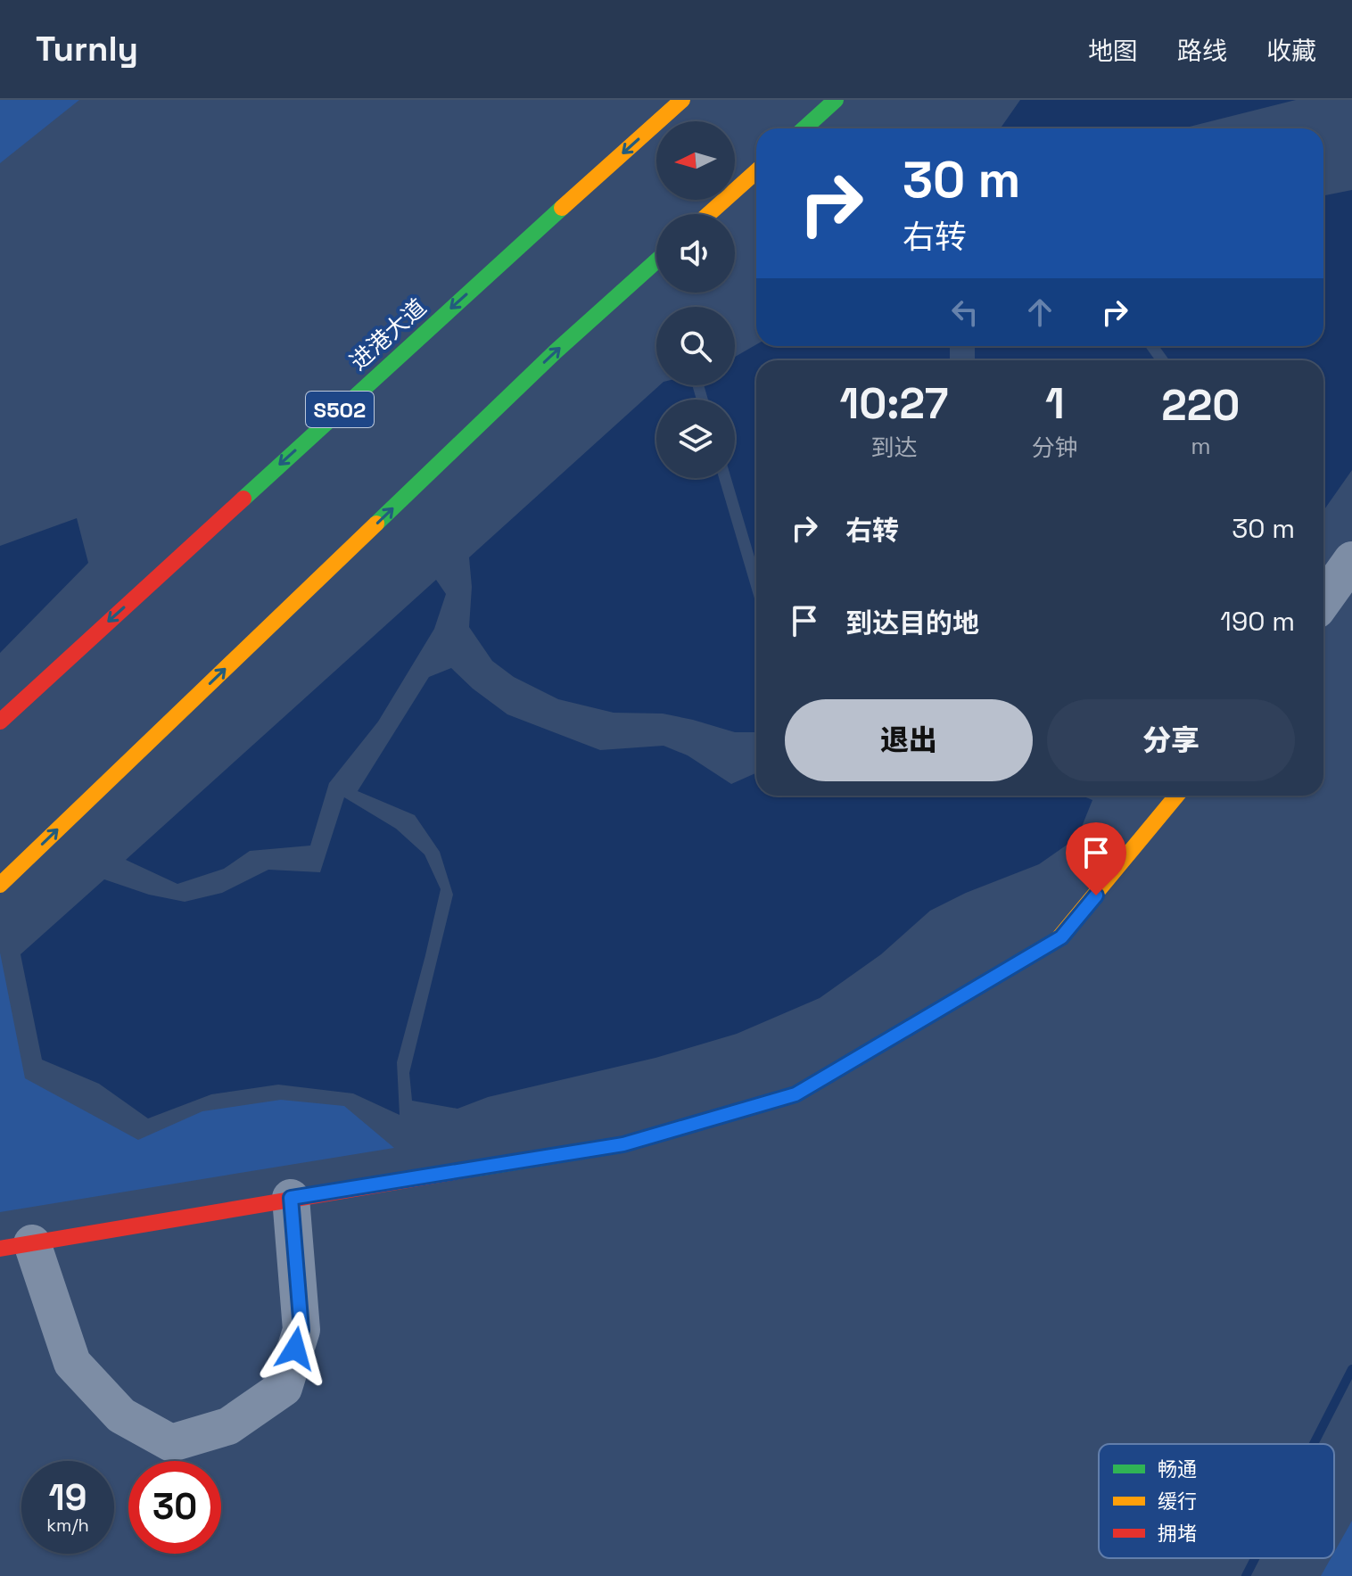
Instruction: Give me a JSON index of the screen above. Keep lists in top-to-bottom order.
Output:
{
  "streets": {
    "main road": ["进港大道", "S502"]
  },
  "legend": ["畅通", "缓行", "拥堵"],
  "north": "left",
  "page": {
    "header": "Turnly",
    "nav": ["地图", "路线", "收藏"],
    "turn": ["30 m", "右转"],
    "eta": [
      "10:27",
      "到达",
      "1",
      "分钟",
      "220",
      "m"
    ],
    "list": [
      {
        "name": "右转",
        "value": "30 m"
      },
      {
        "name": "到达目的地",
        "value": "190 m"
      }
    ],
    "buttons": ["退出", "分享"],
    "speed": "19 km/h",
    "limit": "30"
  }
}
